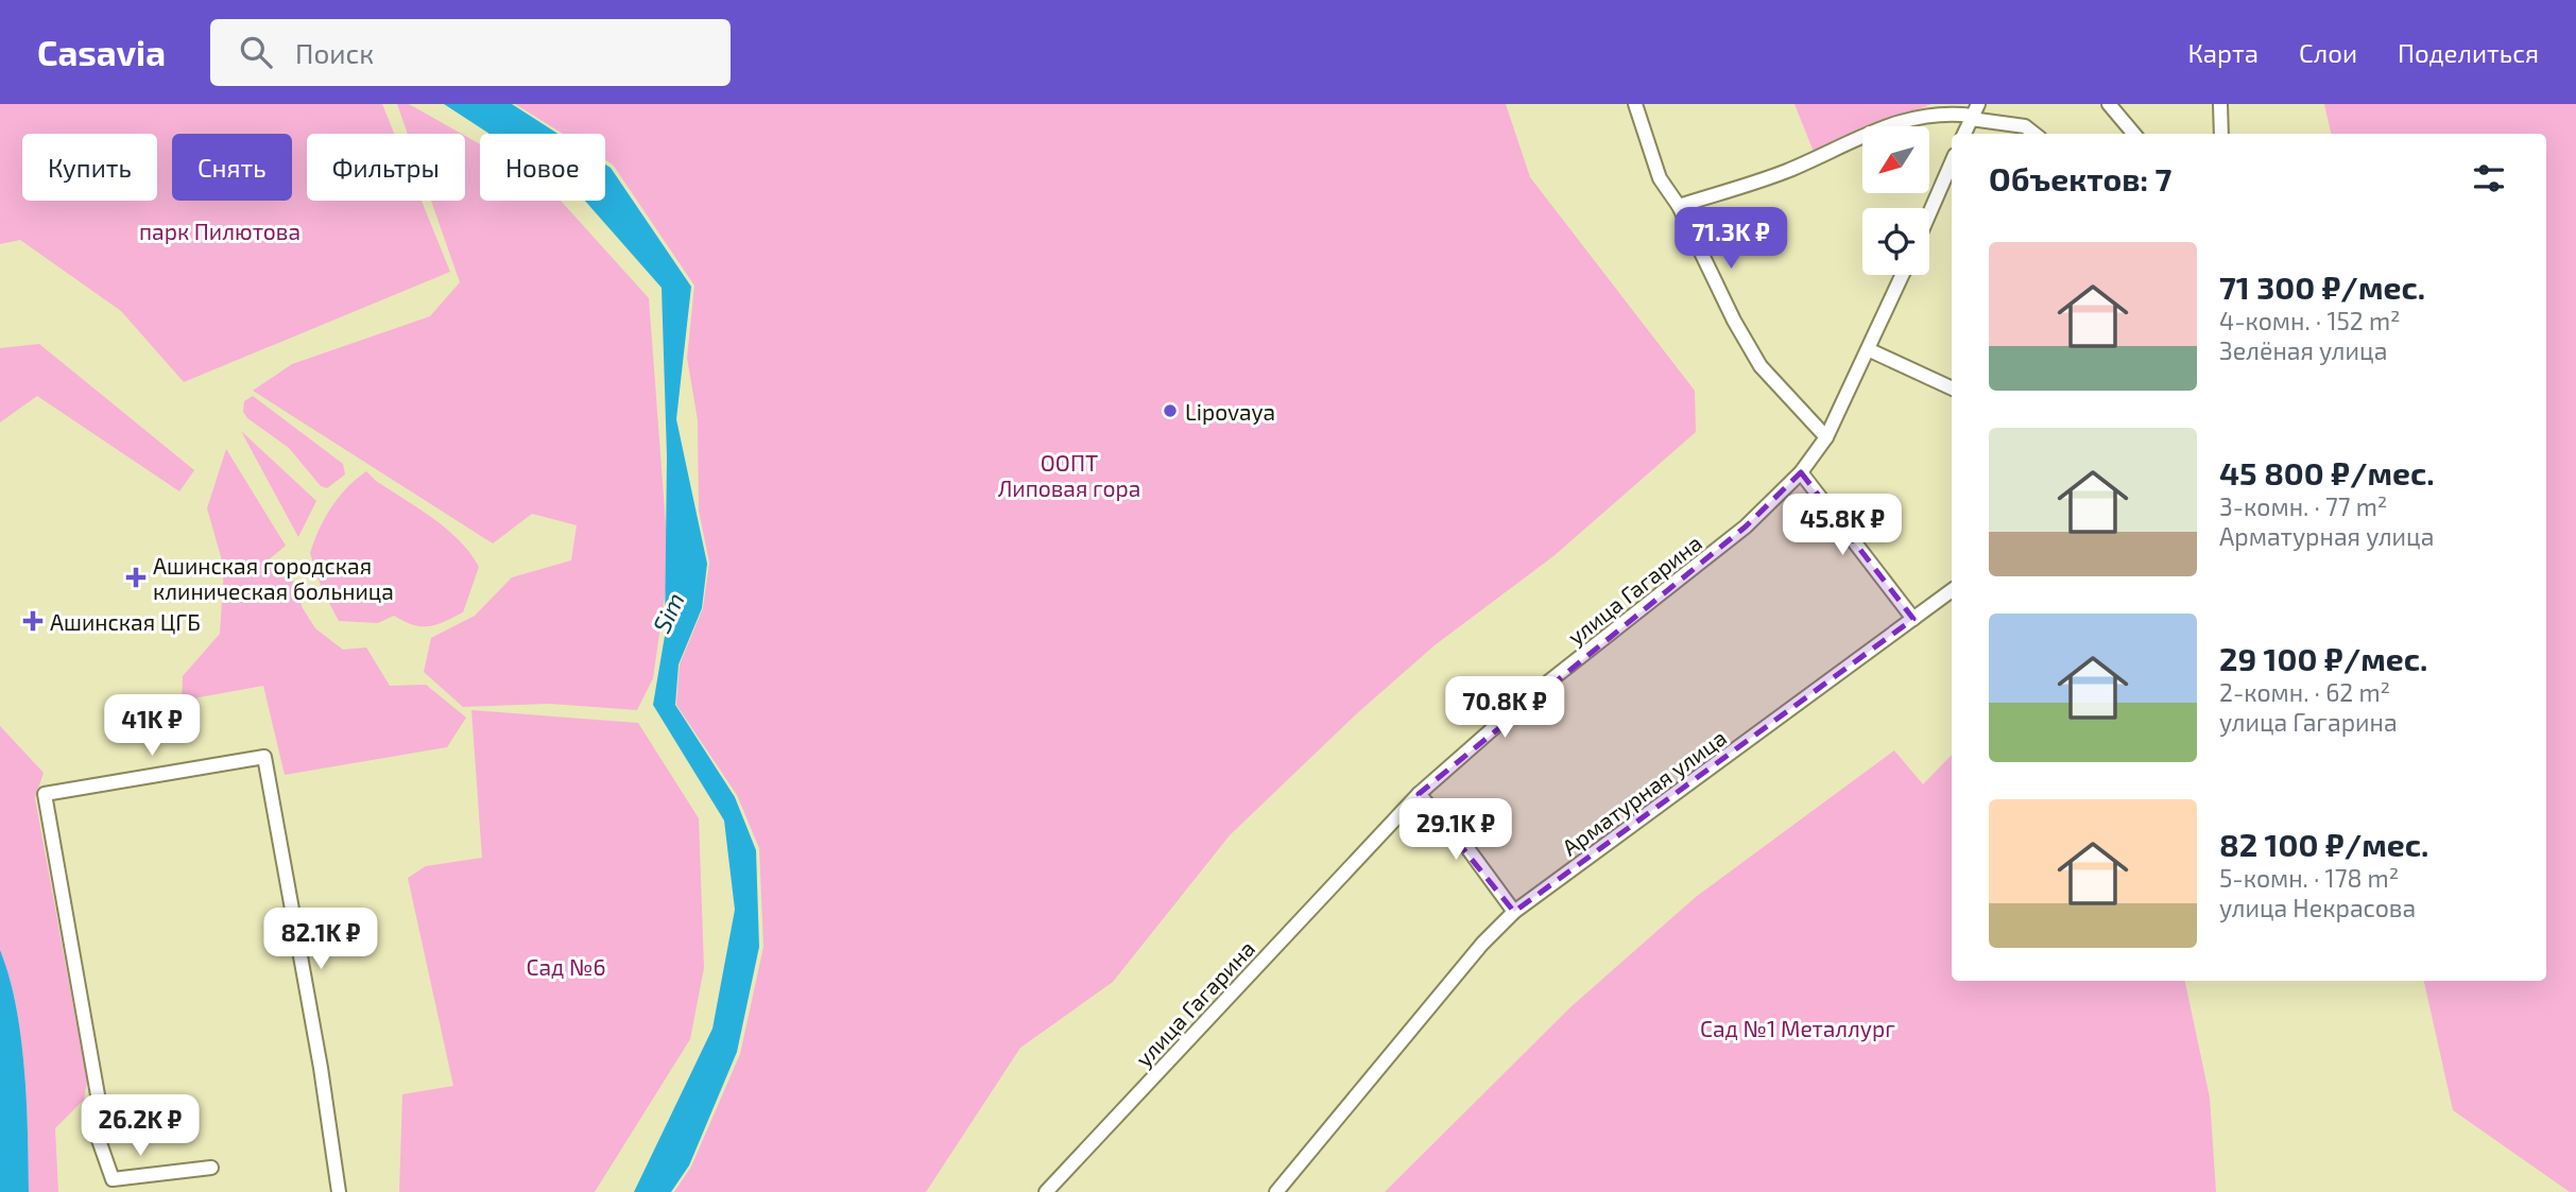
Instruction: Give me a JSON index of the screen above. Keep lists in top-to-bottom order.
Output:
{
  "streets": {
    "street": ["улица Гагарина", "Арматурная улица"]
  },
  "water": ["Sim"],
  "parks": [
    "парк Пилютова",
    "ООПТ Липовая гора",
    "Сад №6",
    "Сад №1 Металлург"
  ],
  "places": {
    "other": ["Lipovaya"],
    "health": ["Ашинская городская клиническая больница", "Ашинская ЦГБ"]
  },
  "north": "bottom left",
  "page": {
    "header": "Casavia",
    "search": "Поиск",
    "nav": ["Карта", "Слои", "Поделиться"],
    "chip": [
      "Купить",
      "Снять",
      "Фильтры",
      "Новое"
    ],
    "heading": "Объектов: 7",
    "price": [
      "71.3K ₽",
      "45.8K ₽",
      "70.8K ₽",
      "41K ₽",
      "29.1K ₽",
      "82.1K ₽",
      "26.2K ₽"
    ],
    "list": [
      {
        "name": "71 300 ₽/мес.",
        "note": "4-комн. · 152 m² · Зелёная улица"
      },
      {
        "name": "45 800 ₽/мес.",
        "note": "3-комн. · 77 m² · Арматурная улица"
      },
      {
        "name": "29 100 ₽/мес.",
        "note": "2-комн. · 62 m² · улица Гагарина"
      },
      {
        "name": "82 100 ₽/мес.",
        "note": "5-комн. · 178 m² · улица Некрасова"
      }
    ]
  }
}
